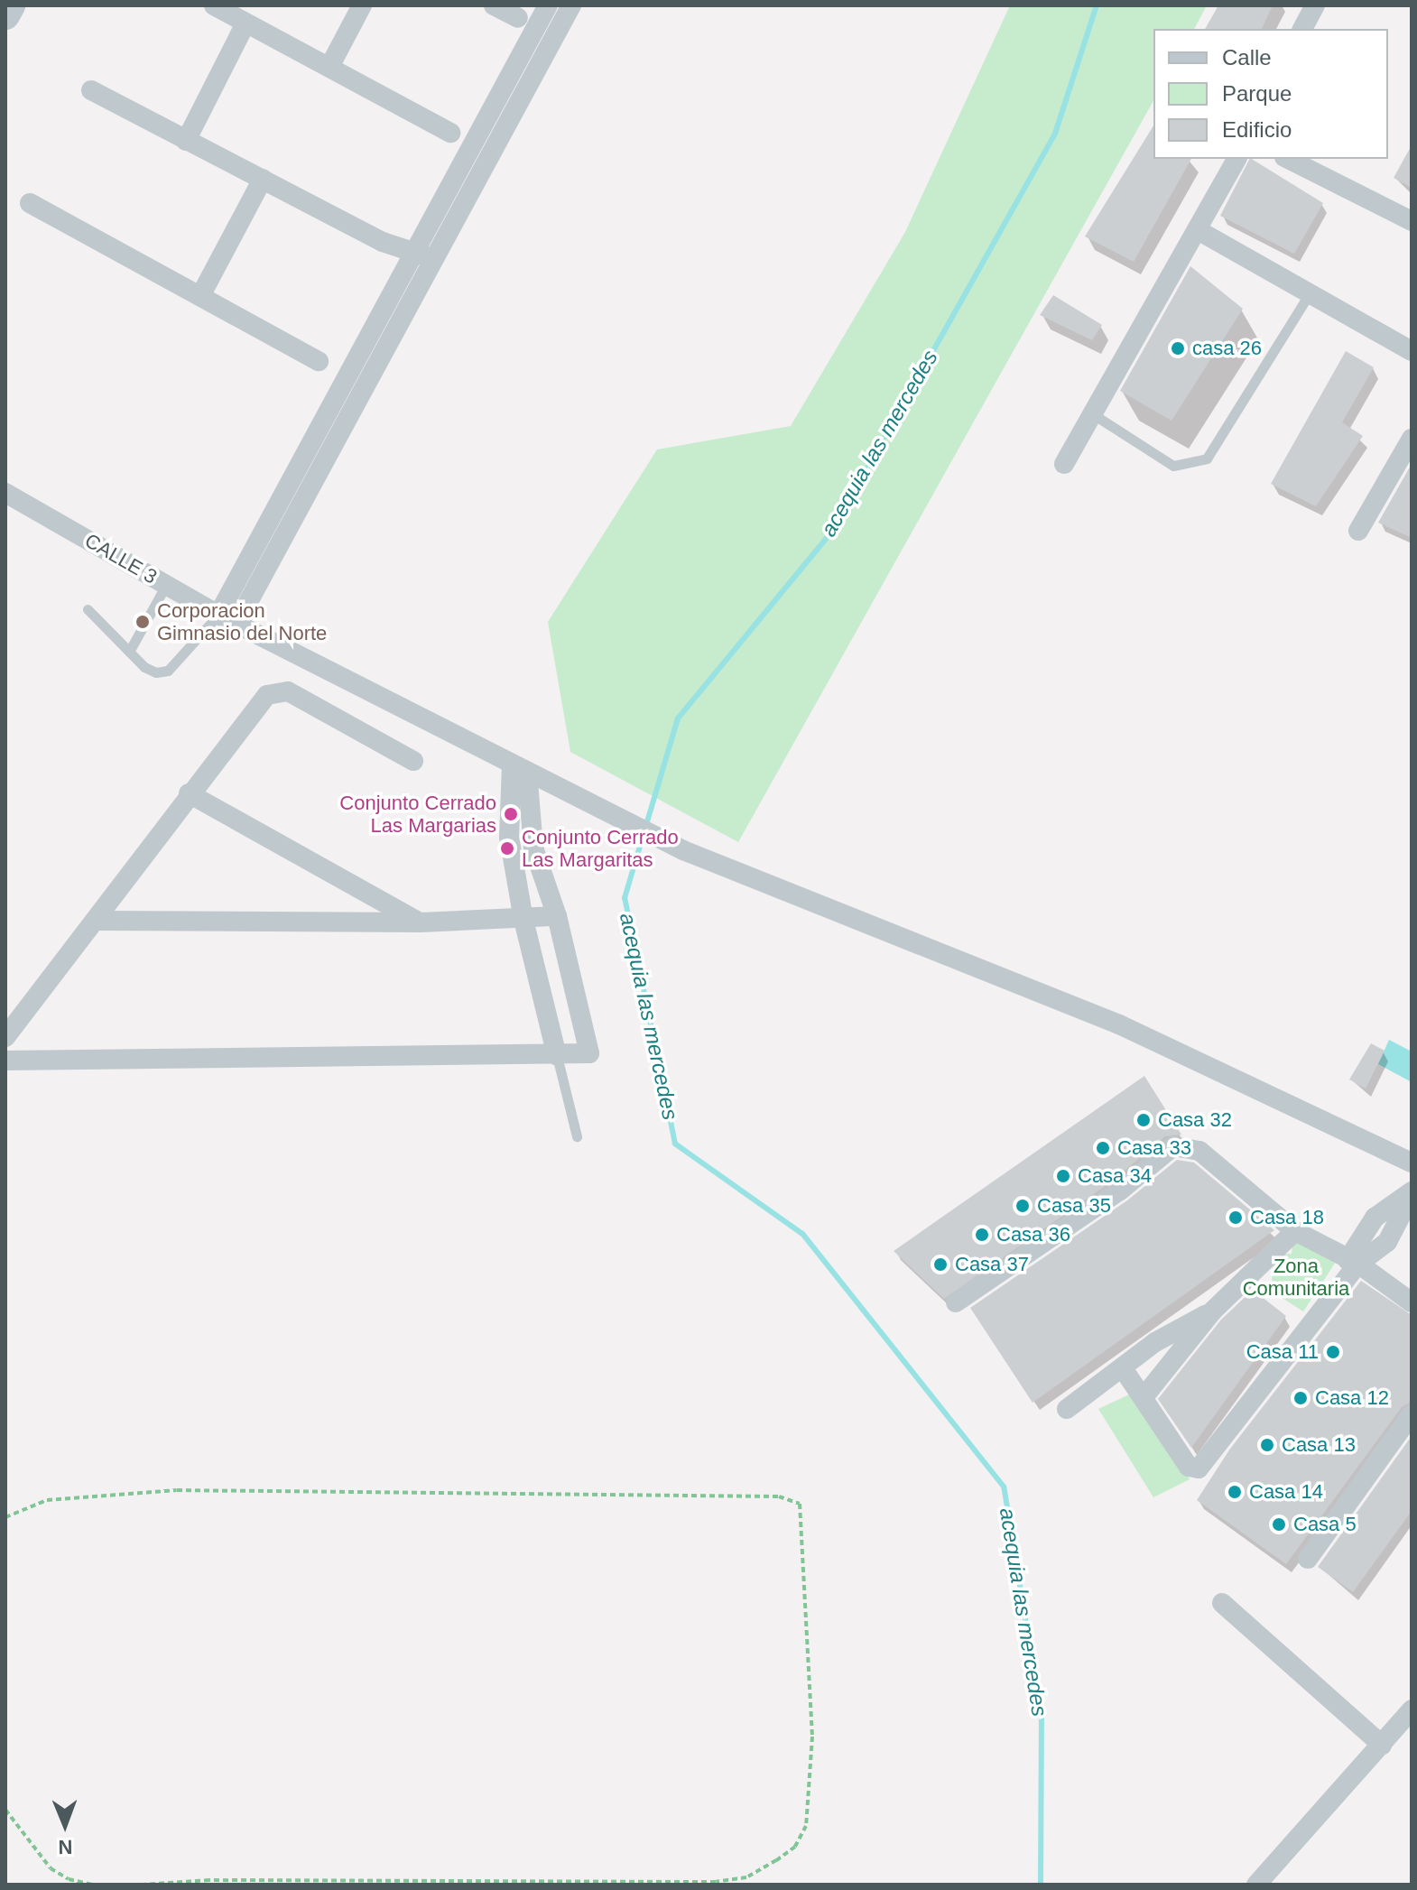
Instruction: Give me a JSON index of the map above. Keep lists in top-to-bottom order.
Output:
{
  "streets": {
    "street": ["CALLE 3"]
  },
  "water": ["acequia las mercedes"],
  "parks": ["Zona Comunitaria"],
  "places": [
    "casa 26",
    "Corporacion Gimnasio del Norte",
    "Conjunto Cerrado Las Margarias",
    "Conjunto Cerrado Las Margaritas",
    "Casa 32",
    "Casa 33",
    "Casa 34",
    "Casa 35",
    "Casa 18",
    "Casa 36",
    "Casa 37",
    "Casa 11",
    "Casa 12",
    "Casa 13",
    "Casa 14",
    "Casa 5"
  ],
  "legend": ["Calle", "Parque", "Edificio"],
  "north": "bottom"
}
